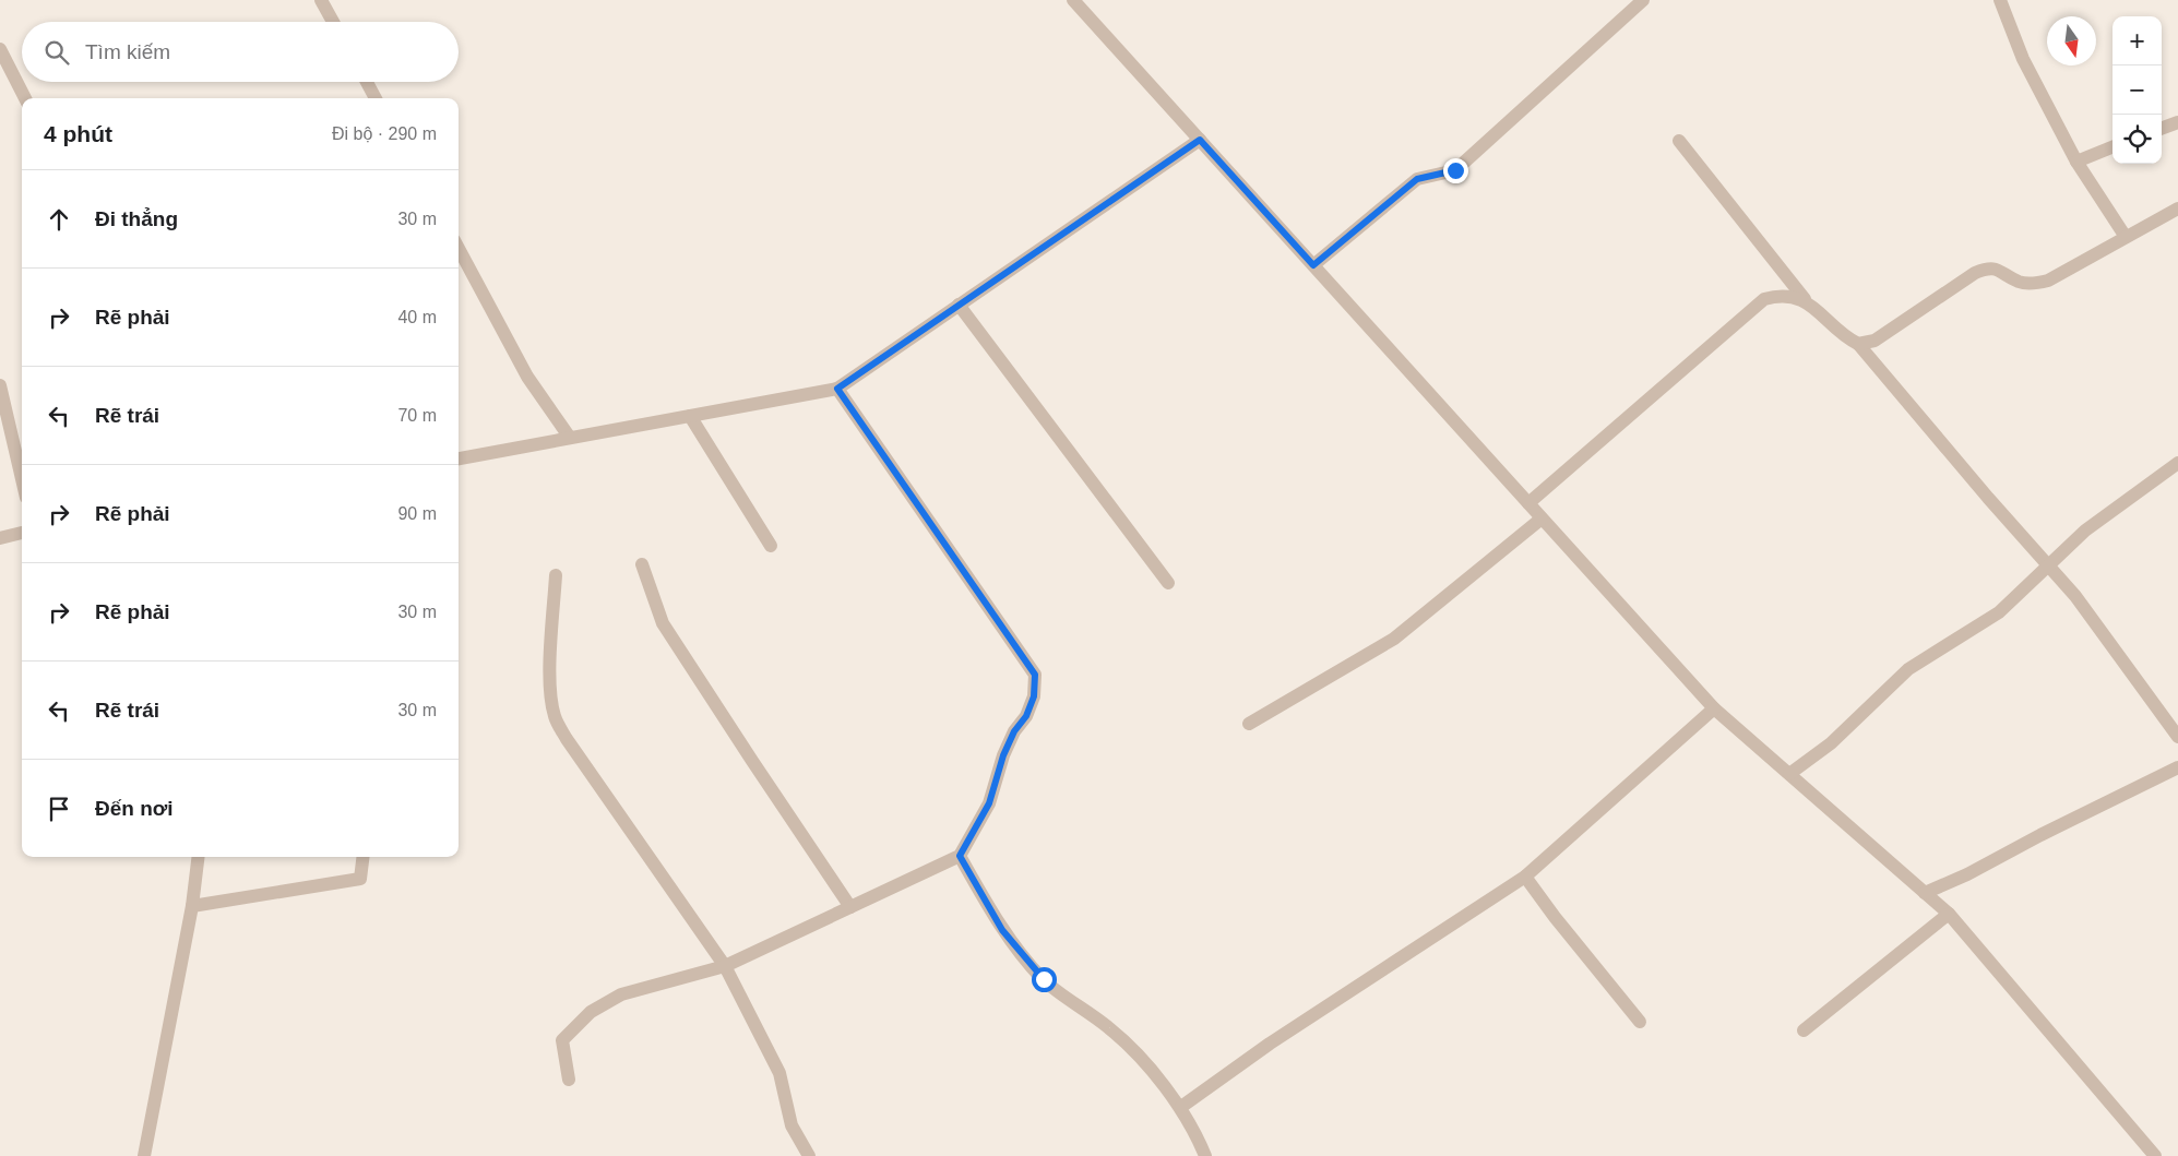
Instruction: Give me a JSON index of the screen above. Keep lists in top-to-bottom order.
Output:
{
  "north": "bottom",
  "page": {
    "map_buttons": ["+", "−"],
    "search": "Tìm kiếm",
    "heading": ["4 phút", "Đi bộ · 290 m"],
    "list": [
      ["Đi thẳng", "30 m"],
      ["Rẽ phải", "40 m"],
      ["Rẽ trái", "70 m"],
      ["Rẽ phải", "90 m"],
      ["Rẽ phải", "30 m"],
      ["Rẽ trái", "30 m"],
      "Đến nơi"
    ]
  }
}
